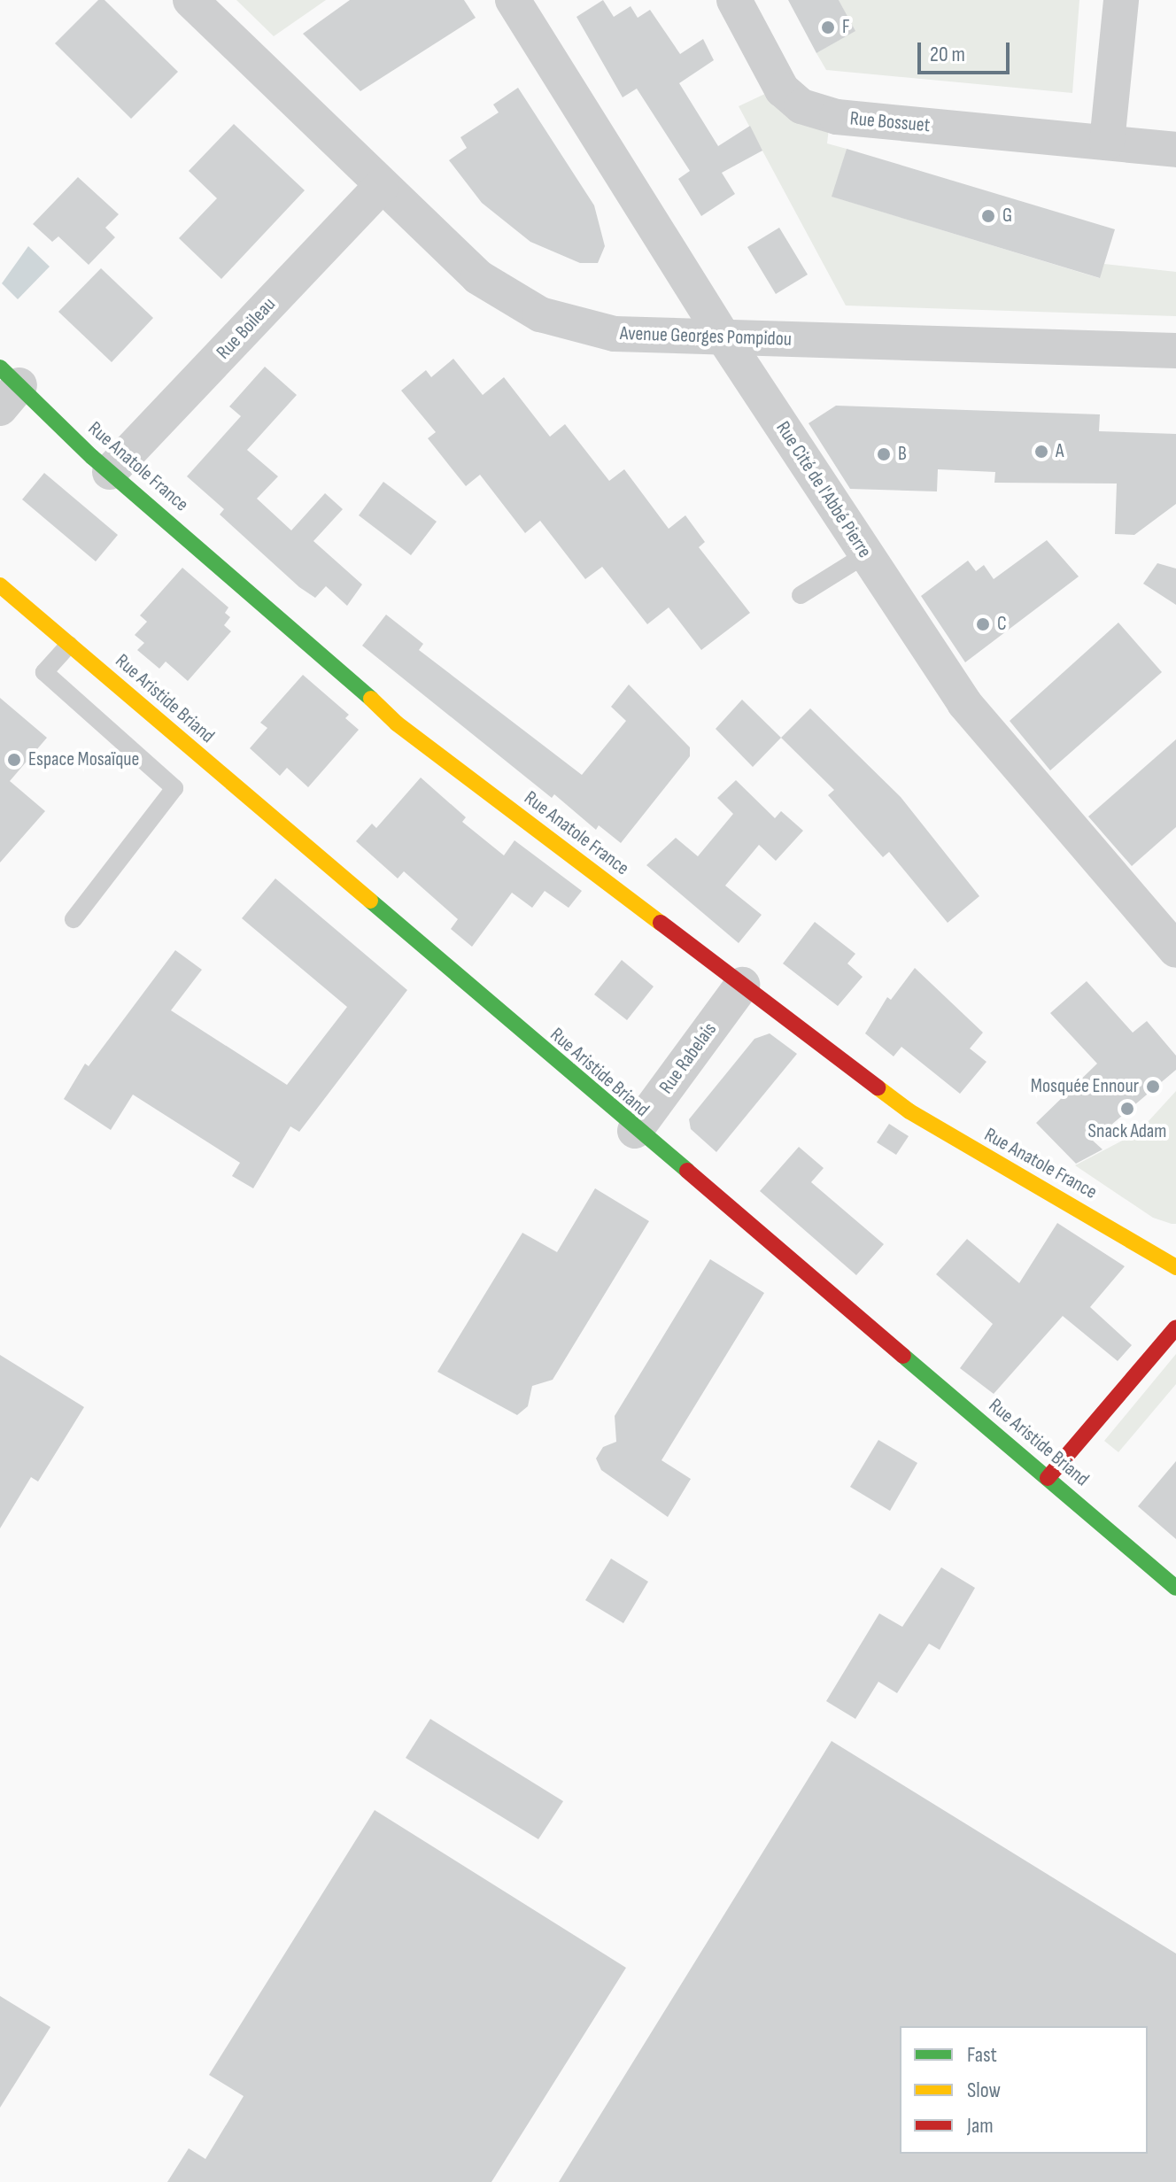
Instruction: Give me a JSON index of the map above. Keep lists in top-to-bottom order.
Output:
{
  "streets": {
    "main road": ["Rue Anatole France", "Rue Aristide Briand"],
    "street": [
      "Rue Bossuet",
      "Rue Boileau",
      "Avenue Georges Pompidou",
      "Rue Cité de l'Abbé Pierre",
      "Rue Rabelais"
    ]
  },
  "crossings": [
    ["Rue Boileau", "Avenue Georges Pompidou"],
    ["Rue Boileau", "Rue Anatole France"],
    ["Avenue Georges Pompidou", "Rue Cité de l'Abbé Pierre"],
    ["Rue Anatole France", "Rue Rabelais"],
    ["Rue Aristide Briand", "Rue Rabelais"]
  ],
  "places": [
    "F",
    "G",
    "A",
    "B",
    "C",
    "Espace Mosaïque",
    "Mosquée Ennour",
    "Snack Adam"
  ],
  "legend": ["Fast", "Slow", "Jam"],
  "scale_bar": "20 m"
}
